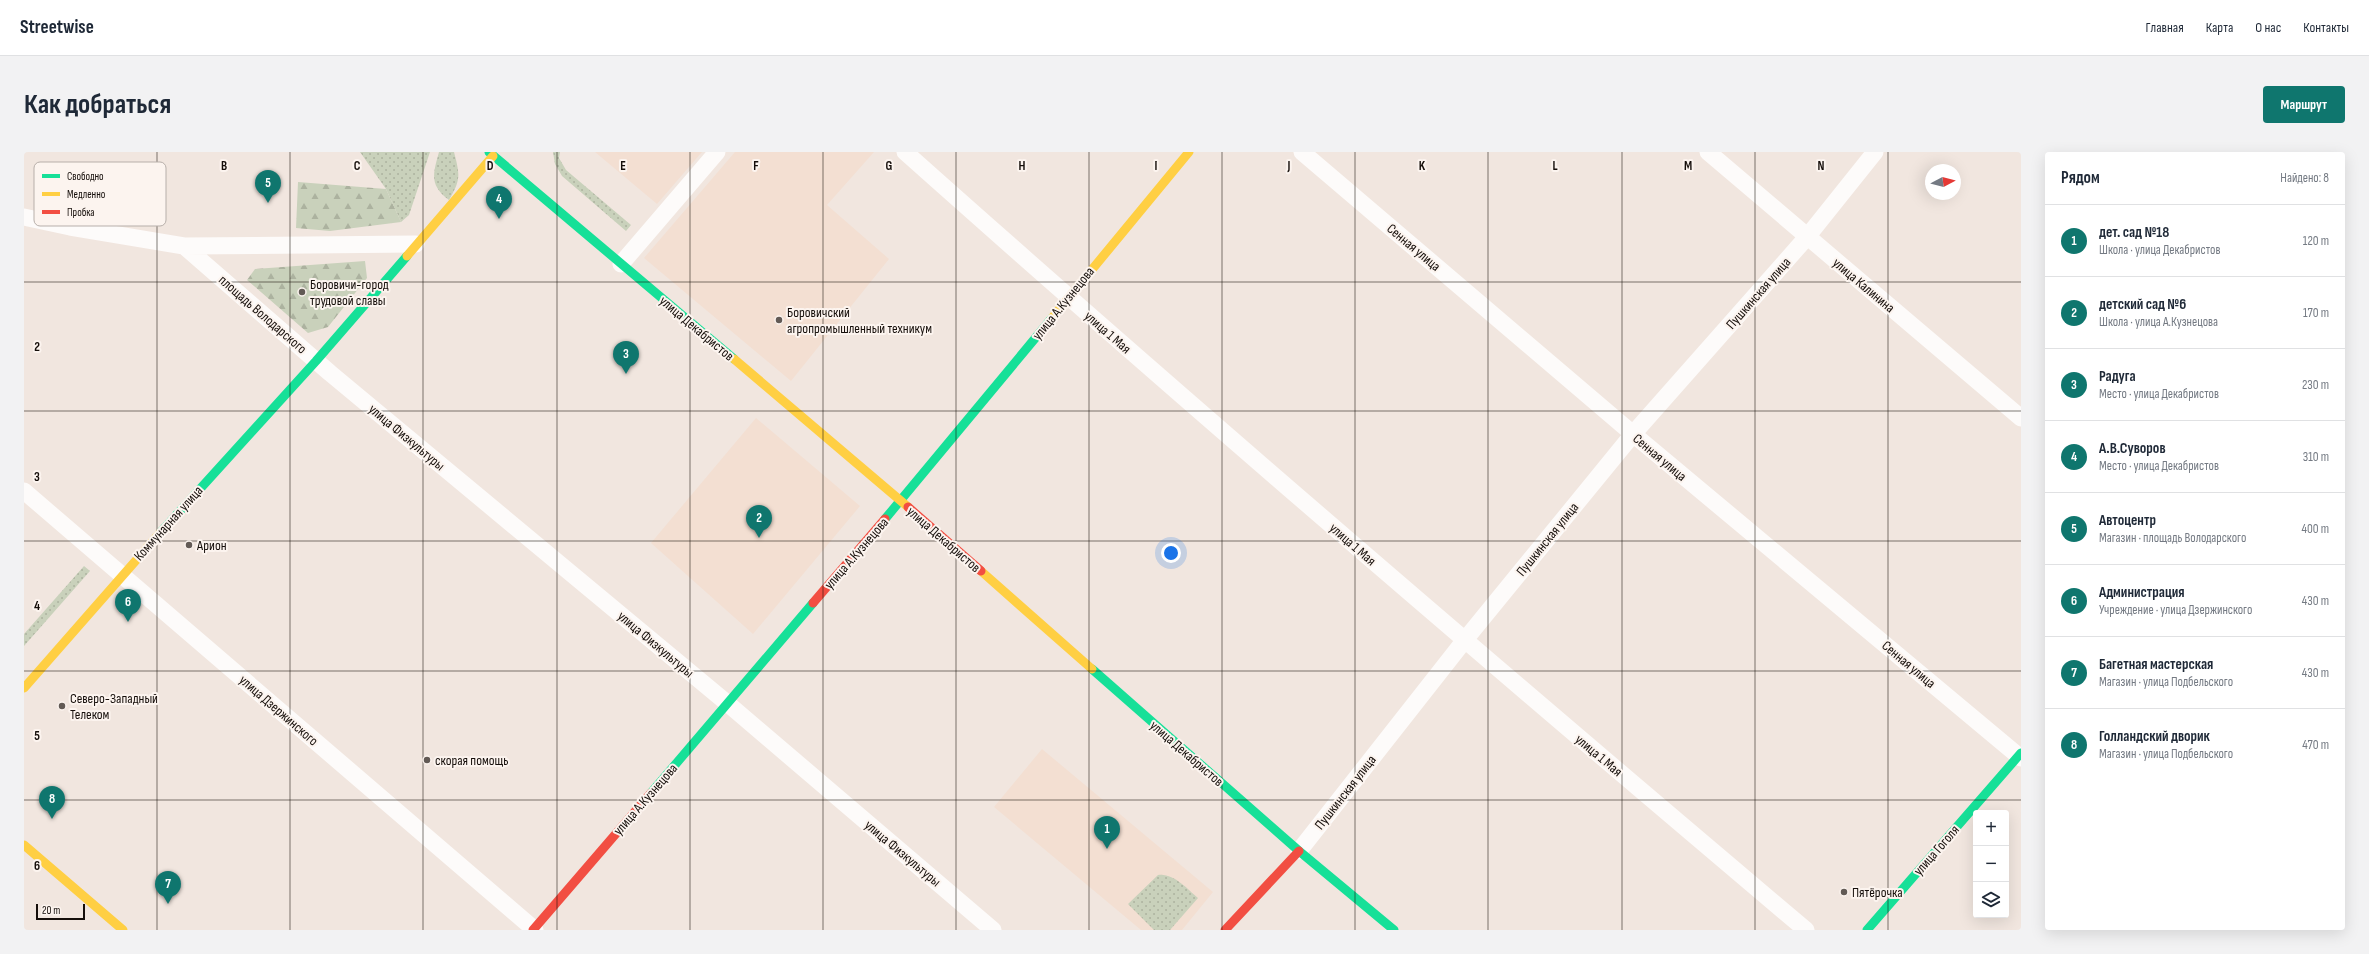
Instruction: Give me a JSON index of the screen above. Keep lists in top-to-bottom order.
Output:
{
  "streets": {
    "main road": [
      "Пушкинская улица",
      "улица А.Кузнецова",
      "площадь Володарского",
      "улица Декабристов",
      "Коммунарная улица",
      "улица Гоголя"
    ],
    "street": [
      "Сенная улица",
      "улица Калинина",
      "улица 1 Мая",
      "улица Физкультуры",
      "улица Дзержинского"
    ]
  },
  "crossings": [
    ["Сенная улица", "Пушкинская улица"],
    ["Сенная улица", "улица Гоголя"],
    ["улица Калинина", "Пушкинская улица"],
    ["Пушкинская улица", "улица Декабристов"],
    ["Пушкинская улица", "улица 1 Мая"],
    ["улица А.Кузнецова", "улица Декабристов"],
    ["улица А.Кузнецова", "улица 1 Мая"],
    ["улица А.Кузнецова", "улица Физкультуры"],
    ["улица А.Кузнецова", "улица Дзержинского"],
    ["площадь Володарского", "улица Декабристов"],
    ["площадь Володарского", "улица Физкультуры"],
    ["площадь Володарского", "Коммунарная улица"],
    ["улица Физкультуры", "Коммунарная улица"],
    ["Коммунарная улица", "улица Дзержинского"]
  ],
  "places": [
    "Боровичи-город трудовой славы",
    "Боровичский агропромышленный техникум",
    "Арион",
    "Северо-Западный Телеком",
    "скорая помощь",
    "Пятёрочка"
  ],
  "legend": ["Свободно", "Медленно", "Пробка"],
  "scale_bar": "20 m",
  "north": "right",
  "page": {
    "header": "Streetwise",
    "nav": [
      "Главная",
      "Карта",
      "О нас",
      "Контакты"
    ],
    "buttons": "Маршрут",
    "title": "Как добраться",
    "heading": ["Рядом", "Найдено: 8"],
    "pins": [
      "5",
      "4",
      "3",
      "2",
      "6",
      "8",
      "1",
      "7"
    ],
    "list": [
      {
        "mark": "1",
        "name": "дет. сад №18",
        "note": "Школа · улица Декабристов",
        "value": "120 m"
      },
      {
        "mark": "2",
        "name": "детский сад №6",
        "note": "Школа · улица А.Кузнецова",
        "value": "170 m"
      },
      {
        "mark": "3",
        "name": "Радуга",
        "note": "Место · улица Декабристов",
        "value": "230 m"
      },
      {
        "mark": "4",
        "name": "А.В.Суворов",
        "note": "Место · улица Декабристов",
        "value": "310 m"
      },
      {
        "mark": "5",
        "name": "Автоцентр",
        "note": "Магазин · площадь Володарского",
        "value": "400 m"
      },
      {
        "mark": "6",
        "name": "Администрация",
        "note": "Учреждение · улица Дзержинского",
        "value": "430 m"
      },
      {
        "mark": "7",
        "name": "Багетная мастерская",
        "note": "Магазин · улица Подбельского",
        "value": "430 m"
      },
      {
        "mark": "8",
        "name": "Голландский дворик",
        "note": "Магазин · улица Подбельского",
        "value": "470 m"
      }
    ],
    "map_buttons": ["+", "−"],
    "scale": "20 m"
  },
  "grid": {
    "columns": [
      "B",
      "C",
      "D",
      "E",
      "F",
      "G",
      "H",
      "I",
      "J",
      "K",
      "L",
      "M",
      "N"
    ],
    "rows": [
      "2",
      "3",
      "4",
      "5",
      "6"
    ]
  }
}
